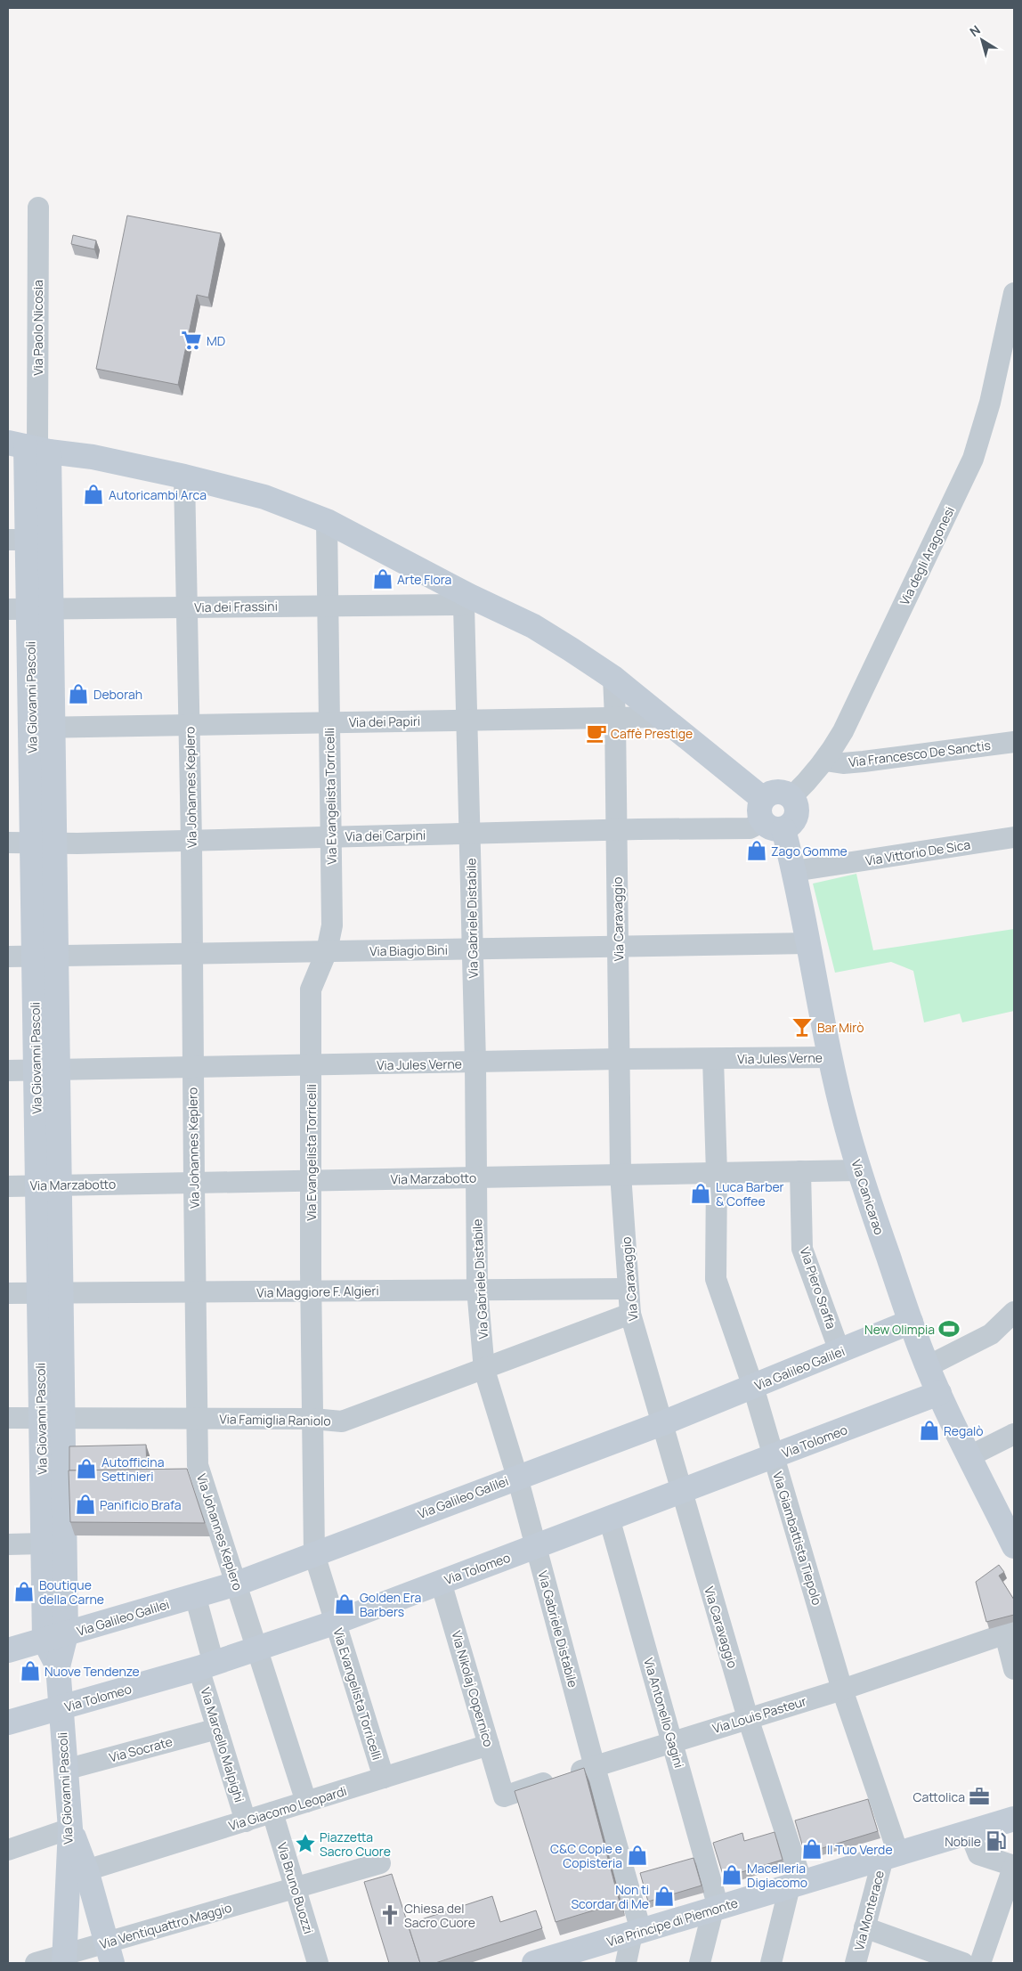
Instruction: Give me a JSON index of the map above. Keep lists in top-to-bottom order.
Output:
{
  "streets": {
    "street": [
      "Via Paolo Nicosia",
      "Via degli Aragonesi",
      "Via dei Frassini",
      "Via Giovanni Pascoli",
      "Via dei Papiri",
      "Via Francesco De Sanctis",
      "Via Johannes Keplero",
      "Via Evangelista Torricelli",
      "Via dei Carpini",
      "Via Vittorio De Sica",
      "Via Gabriele Distabile",
      "Via Caravaggio",
      "Via Biagio Bini",
      "Via Jules Verne",
      "Via Marzabotto",
      "Via Canicarao",
      "Via Piero Sraffa",
      "Via Maggiore F. Algieri",
      "Via Galileo Galilei",
      "Via Famiglia Raniolo",
      "Via Tolomeo",
      "Via Giambattista Tiepolo",
      "Via Nikolaj Copernico",
      "Via Antonello Gagini",
      "Via Louis Pasteur",
      "Via Marcello Malpighi",
      "Via Socrate",
      "Via Giacomo Leopardi",
      "Via Bruno Buozzi",
      "Via Monterace",
      "Via Principe di Piemonte",
      "Via Ventiquattro Maggio"
    ]
  },
  "crossings": [
    ["Via Paolo Nicosia", "Via Giovanni Pascoli"],
    ["Via degli Aragonesi", "Via Francesco De Sanctis"],
    ["Via degli Aragonesi", "Via dei Carpini"],
    ["Via degli Aragonesi", "Via Canicarao"],
    ["Via dei Frassini", "Via Giovanni Pascoli"],
    ["Via dei Frassini", "Via Johannes Keplero"],
    ["Via dei Frassini", "Via Evangelista Torricelli"],
    ["Via dei Frassini", "Via Gabriele Distabile"],
    ["Via Giovanni Pascoli", "Via dei Papiri"],
    ["Via Giovanni Pascoli", "Via dei Carpini"],
    ["Via Giovanni Pascoli", "Via Biagio Bini"],
    ["Via Giovanni Pascoli", "Via Jules Verne"],
    ["Via Giovanni Pascoli", "Via Marzabotto"],
    ["Via Giovanni Pascoli", "Via Maggiore F. Algieri"],
    ["Via Giovanni Pascoli", "Via Galileo Galilei"],
    ["Via Giovanni Pascoli", "Via Famiglia Raniolo"],
    ["Via Giovanni Pascoli", "Via Tolomeo"],
    ["Via Giovanni Pascoli", "Via Socrate"],
    ["Via Giovanni Pascoli", "Via Giacomo Leopardi"],
    ["Via Giovanni Pascoli", "Via Ventiquattro Maggio"],
    ["Via dei Papiri", "Via Johannes Keplero"],
    ["Via dei Papiri", "Via Evangelista Torricelli"],
    ["Via dei Papiri", "Via Gabriele Distabile"],
    ["Via dei Papiri", "Via Caravaggio"],
    ["Via Johannes Keplero", "Via dei Carpini"],
    ["Via Johannes Keplero", "Via Biagio Bini"],
    ["Via Johannes Keplero", "Via Jules Verne"],
    ["Via Johannes Keplero", "Via Marzabotto"],
    ["Via Johannes Keplero", "Via Maggiore F. Algieri"],
    ["Via Johannes Keplero", "Via Galileo Galilei"],
    ["Via Johannes Keplero", "Via Famiglia Raniolo"],
    ["Via Johannes Keplero", "Via Tolomeo"],
    ["Via Johannes Keplero", "Via Giacomo Leopardi"],
    ["Via Evangelista Torricelli", "Via dei Carpini"],
    ["Via Evangelista Torricelli", "Via Biagio Bini"],
    ["Via Evangelista Torricelli", "Via Jules Verne"],
    ["Via Evangelista Torricelli", "Via Marzabotto"],
    ["Via Evangelista Torricelli", "Via Maggiore F. Algieri"],
    ["Via Evangelista Torricelli", "Via Galileo Galilei"],
    ["Via Evangelista Torricelli", "Via Famiglia Raniolo"],
    ["Via Evangelista Torricelli", "Via Tolomeo"],
    ["Via Evangelista Torricelli", "Via Giacomo Leopardi"],
    ["Via dei Carpini", "Via Gabriele Distabile"],
    ["Via dei Carpini", "Via Caravaggio"],
    ["Via dei Carpini", "Via Canicarao"],
    ["Via Vittorio De Sica", "Via Canicarao"],
    ["Via Gabriele Distabile", "Via Biagio Bini"],
    ["Via Gabriele Distabile", "Via Jules Verne"],
    ["Via Gabriele Distabile", "Via Marzabotto"],
    ["Via Gabriele Distabile", "Via Maggiore F. Algieri"],
    ["Via Gabriele Distabile", "Via Galileo Galilei"],
    ["Via Gabriele Distabile", "Via Famiglia Raniolo"],
    ["Via Gabriele Distabile", "Via Tolomeo"],
    ["Via Gabriele Distabile", "Via Louis Pasteur"],
    ["Via Gabriele Distabile", "Via Principe di Piemonte"],
    ["Via Caravaggio", "Via Biagio Bini"],
    ["Via Caravaggio", "Via Jules Verne"],
    ["Via Caravaggio", "Via Marzabotto"],
    ["Via Caravaggio", "Via Maggiore F. Algieri"],
    ["Via Caravaggio", "Via Galileo Galilei"],
    ["Via Caravaggio", "Via Famiglia Raniolo"],
    ["Via Caravaggio", "Via Tolomeo"],
    ["Via Caravaggio", "Via Louis Pasteur"],
    ["Via Caravaggio", "Via Principe di Piemonte"],
    ["Via Biagio Bini", "Via Canicarao"],
    ["Via Jules Verne", "Via Canicarao"],
    ["Via Jules Verne", "Via Giambattista Tiepolo"],
    ["Via Marzabotto", "Via Canicarao"],
    ["Via Marzabotto", "Via Piero Sraffa"],
    ["Via Marzabotto", "Via Giambattista Tiepolo"],
    ["Via Canicarao", "Via Galileo Galilei"],
    ["Via Canicarao", "Via Tolomeo"],
    ["Via Piero Sraffa", "Via Galileo Galilei"],
    ["Via Galileo Galilei", "Via Giambattista Tiepolo"],
    ["Via Galileo Galilei", "Via Marcello Malpighi"],
    ["Via Tolomeo", "Via Giambattista Tiepolo"],
    ["Via Tolomeo", "Via Nikolaj Copernico"],
    ["Via Tolomeo", "Via Antonello Gagini"],
    ["Via Tolomeo", "Via Marcello Malpighi"],
    ["Via Giambattista Tiepolo", "Via Louis Pasteur"],
    ["Via Giambattista Tiepolo", "Via Monterace"],
    ["Via Giambattista Tiepolo", "Via Principe di Piemonte"],
    ["Via Nikolaj Copernico", "Via Louis Pasteur"],
    ["Via Nikolaj Copernico", "Via Giacomo Leopardi"],
    ["Via Antonello Gagini", "Via Louis Pasteur"],
    ["Via Antonello Gagini", "Via Principe di Piemonte"],
    ["Via Marcello Malpighi", "Via Socrate"],
    ["Via Marcello Malpighi", "Via Giacomo Leopardi"],
    ["Via Giacomo Leopardi", "Via Bruno Buozzi"],
    ["Via Bruno Buozzi", "Via Ventiquattro Maggio"],
    ["Via Monterace", "Via Principe di Piemonte"]
  ],
  "places": {
    "supermarket": ["MD"],
    "shop": [
      "Autoricambi Arca",
      "Arte Flora",
      "Deborah",
      "Zago Gomme",
      "Luca Barber & Coffee",
      "Regalò",
      "Autofficina Settinieri",
      "Panificio Brafa",
      "Boutique della Carne",
      "Golden Era Barbers",
      "Nuove Tendenze",
      "Il Tuo Verde",
      "C&C Copie e Copisteria",
      "Macelleria Digiacomo",
      "Non ti Scordar di Me"
    ],
    "cafe": ["Caffè Prestige"],
    "bar": ["Bar Mirò"],
    "sports": ["New Olimpia"],
    "office": ["Cattolica"],
    "fuel station": ["Nobile"],
    "place": ["Piazzetta Sacro Cuore"],
    "church": ["Chiesa del Sacro Cuore"]
  },
  "north": "top left"
}
